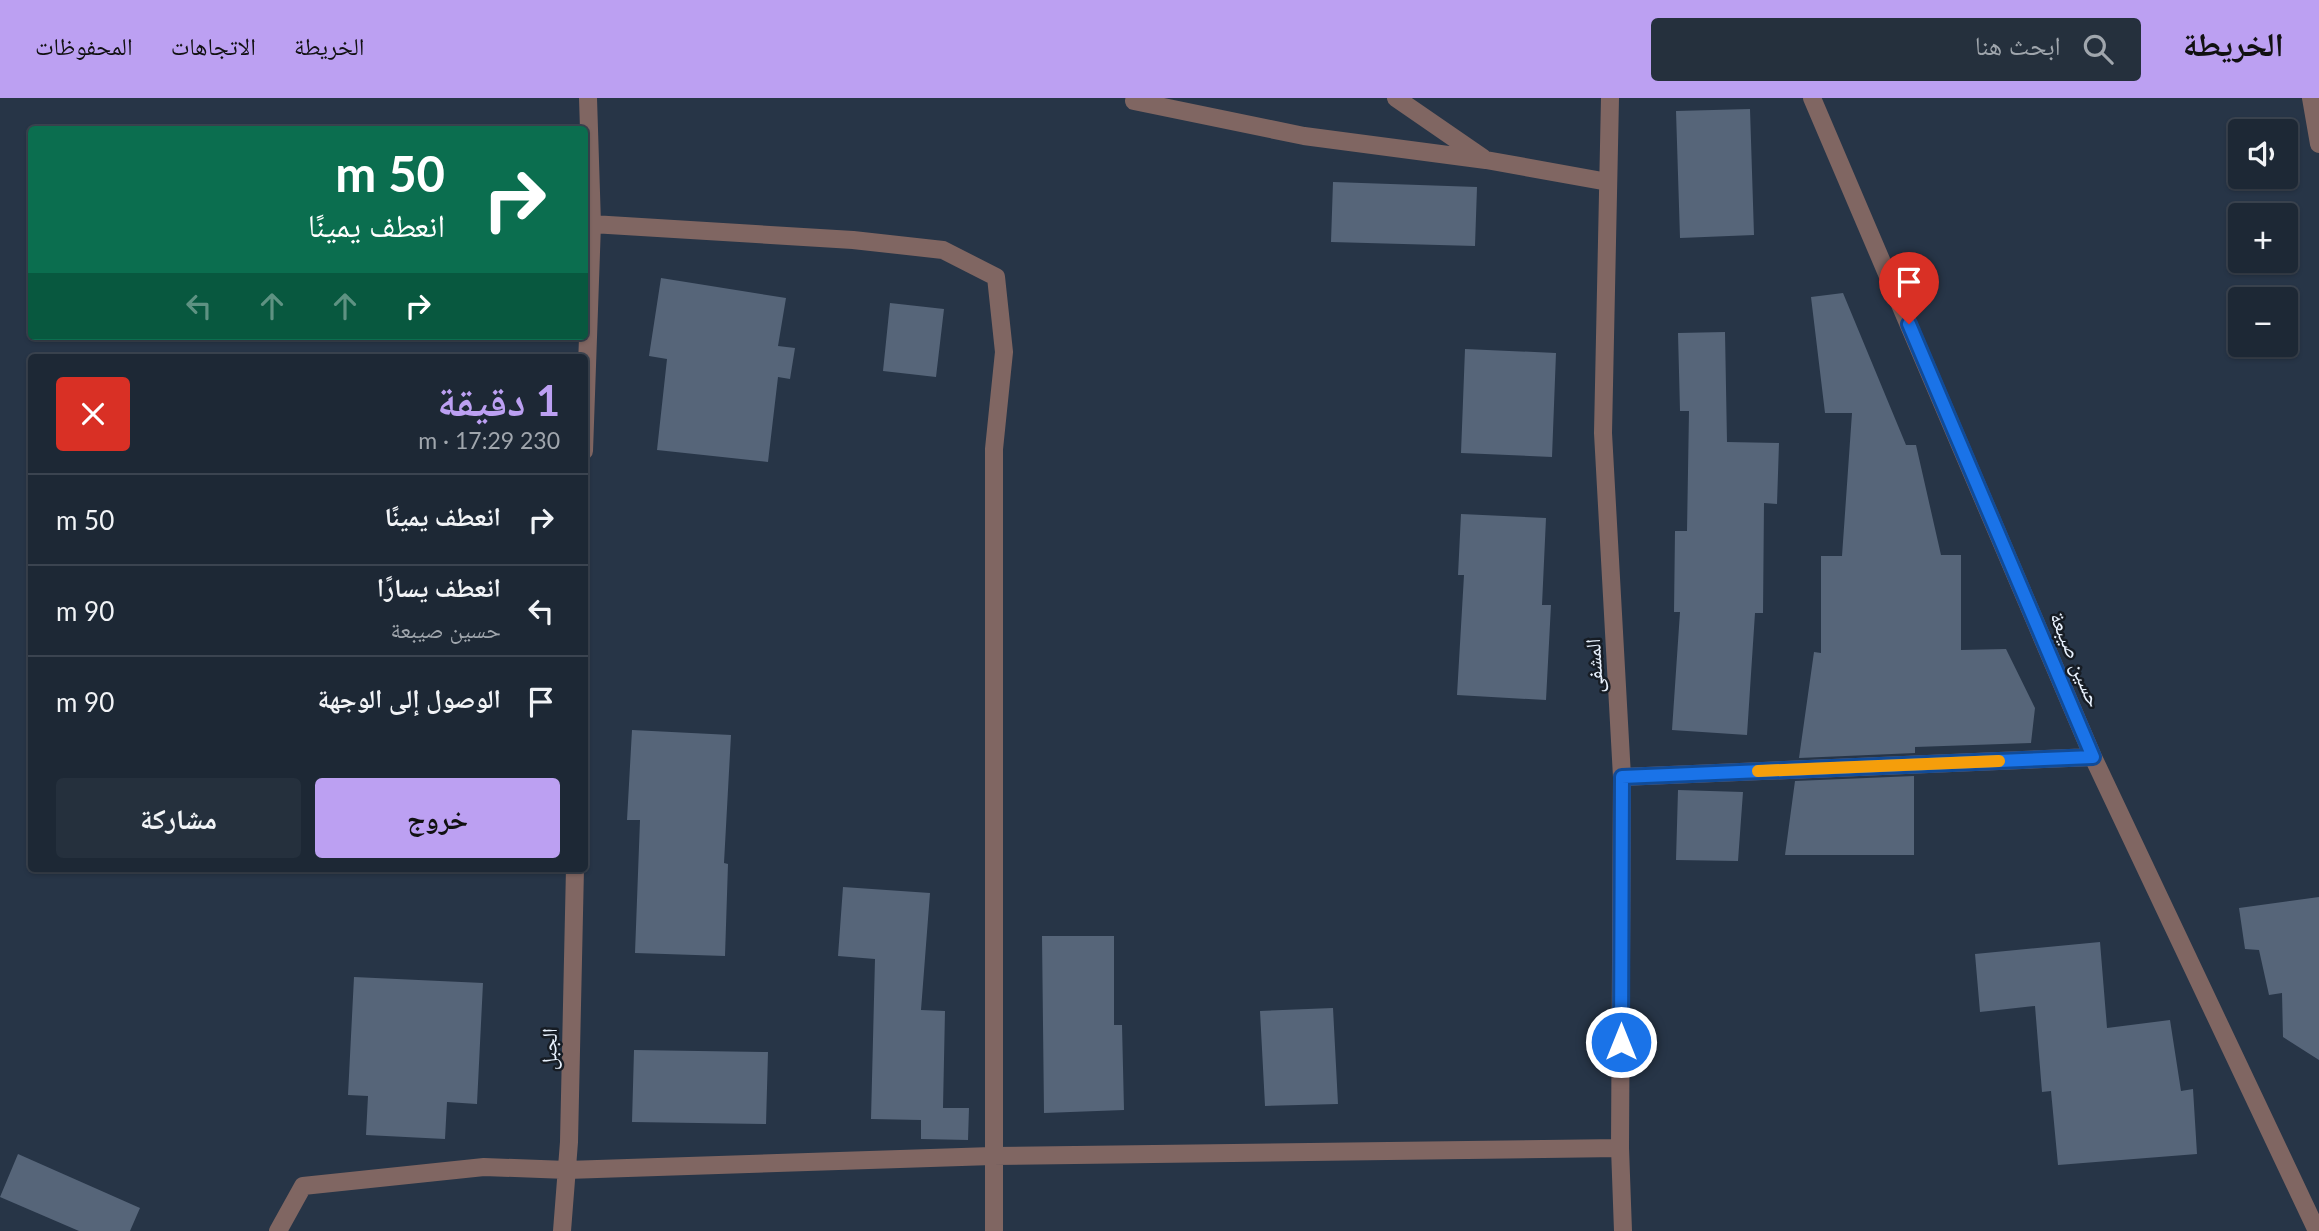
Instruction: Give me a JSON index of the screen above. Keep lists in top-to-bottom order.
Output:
{
  "streets": {
    "street": ["حسين صيبعة", "المشفى", "الجبل"]
  },
  "page": {
    "header": "الخريطة",
    "search": "ابحث هنا",
    "nav": ["الخريطة", "الاتجاهات", "المحفوظات"],
    "map_buttons": ["+", "−"],
    "turn": ["50 m", "انعطف يمينًا"],
    "heading": ["1 دقيقة", "230 m · 17:29"],
    "list": [
      {
        "name": "انعطف يمينًا",
        "value": "50 m"
      },
      {
        "name": "انعطف يسارًا",
        "note": "حسين صيبعة",
        "value": "90 m"
      },
      {
        "name": "الوصول إلى الوجهة",
        "value": "90 m"
      }
    ],
    "buttons": ["خروج", "مشاركة"]
  }
}
